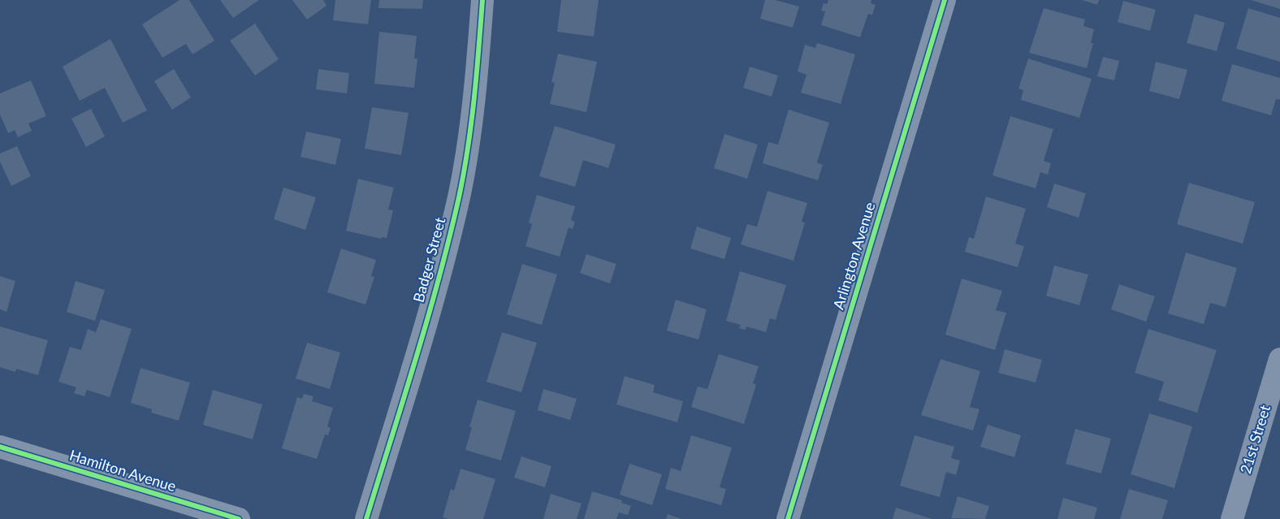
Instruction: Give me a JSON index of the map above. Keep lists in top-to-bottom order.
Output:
{
  "streets": {
    "street": [
      "Arlington Avenue",
      "Badger Street",
      "21st Street",
      "Hamilton Avenue"
    ]
  }
}
